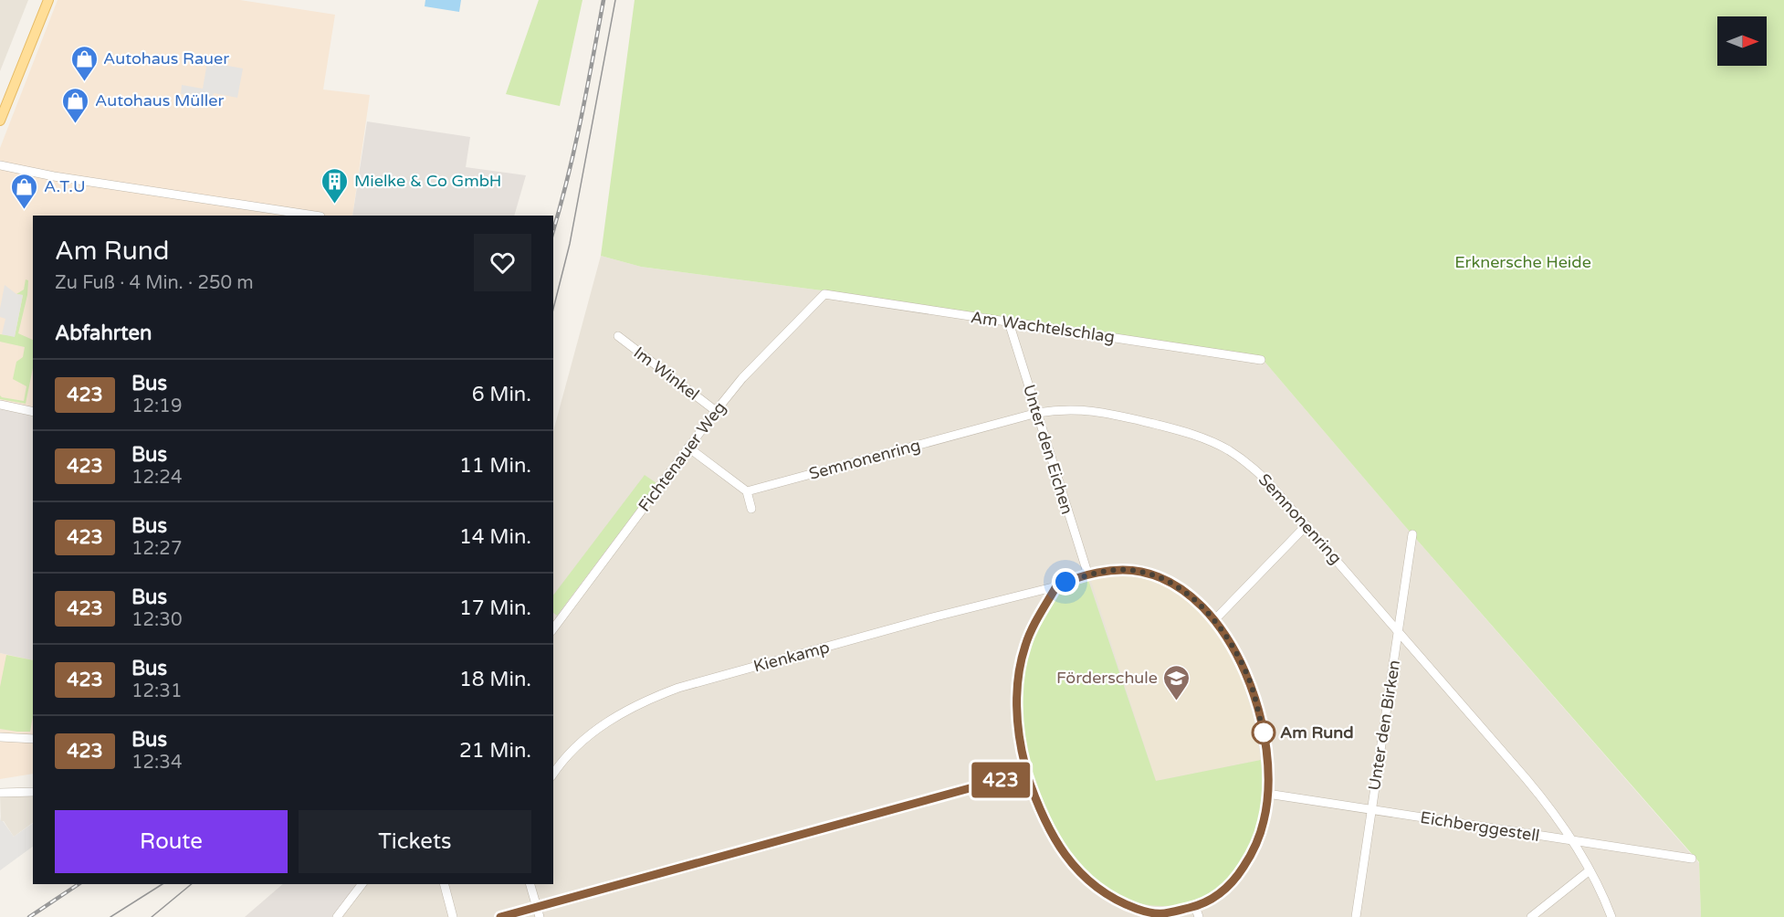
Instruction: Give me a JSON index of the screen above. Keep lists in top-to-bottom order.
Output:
{
  "streets": {
    "street": [
      "Am Wachtelschlag",
      "Im Winkel",
      "Unter den Eichen",
      "Fichtenauer Weg",
      "Semnonenring",
      "Kienkamp",
      "Unter den Birken",
      "Eichberggestell"
    ]
  },
  "crossings": [
    ["Am Wachtelschlag", "Unter den Eichen"],
    ["Am Wachtelschlag", "Fichtenauer Weg"],
    ["Im Winkel", "Fichtenauer Weg"],
    ["Unter den Eichen", "Semnonenring"],
    ["Semnonenring", "Unter den Birken"],
    ["Semnonenring", "Eichberggestell"],
    ["Unter den Birken", "Eichberggestell"]
  ],
  "parks": ["Erknersche Heide"],
  "places": {
    "shop": ["Autohaus Rauer", "Autohaus Müller", "A.T.U"],
    "building": ["Mielke & Co GmbH"],
    "school or university": ["Förderschule"],
    "other": ["Am Rund"]
  },
  "lines": ["bus line 423"],
  "north": "right",
  "page": {
    "on_map": "423",
    "heading": [
      ["Am Rund", "Zu Fuß · 4 Min. · 250 m"],
      "Abfahrten"
    ],
    "list": [
      {
        "mark": "423",
        "name": "Bus",
        "note": "12:19",
        "value": "6 Min."
      },
      {
        "mark": "423",
        "name": "Bus",
        "note": "12:24",
        "value": "11 Min."
      },
      {
        "mark": "423",
        "name": "Bus",
        "note": "12:27",
        "value": "14 Min."
      },
      {
        "mark": "423",
        "name": "Bus",
        "note": "12:30",
        "value": "17 Min."
      },
      {
        "mark": "423",
        "name": "Bus",
        "note": "12:31",
        "value": "18 Min."
      },
      {
        "mark": "423",
        "name": "Bus",
        "note": "12:34",
        "value": "21 Min."
      }
    ],
    "buttons": ["Route", "Tickets"]
  }
}
